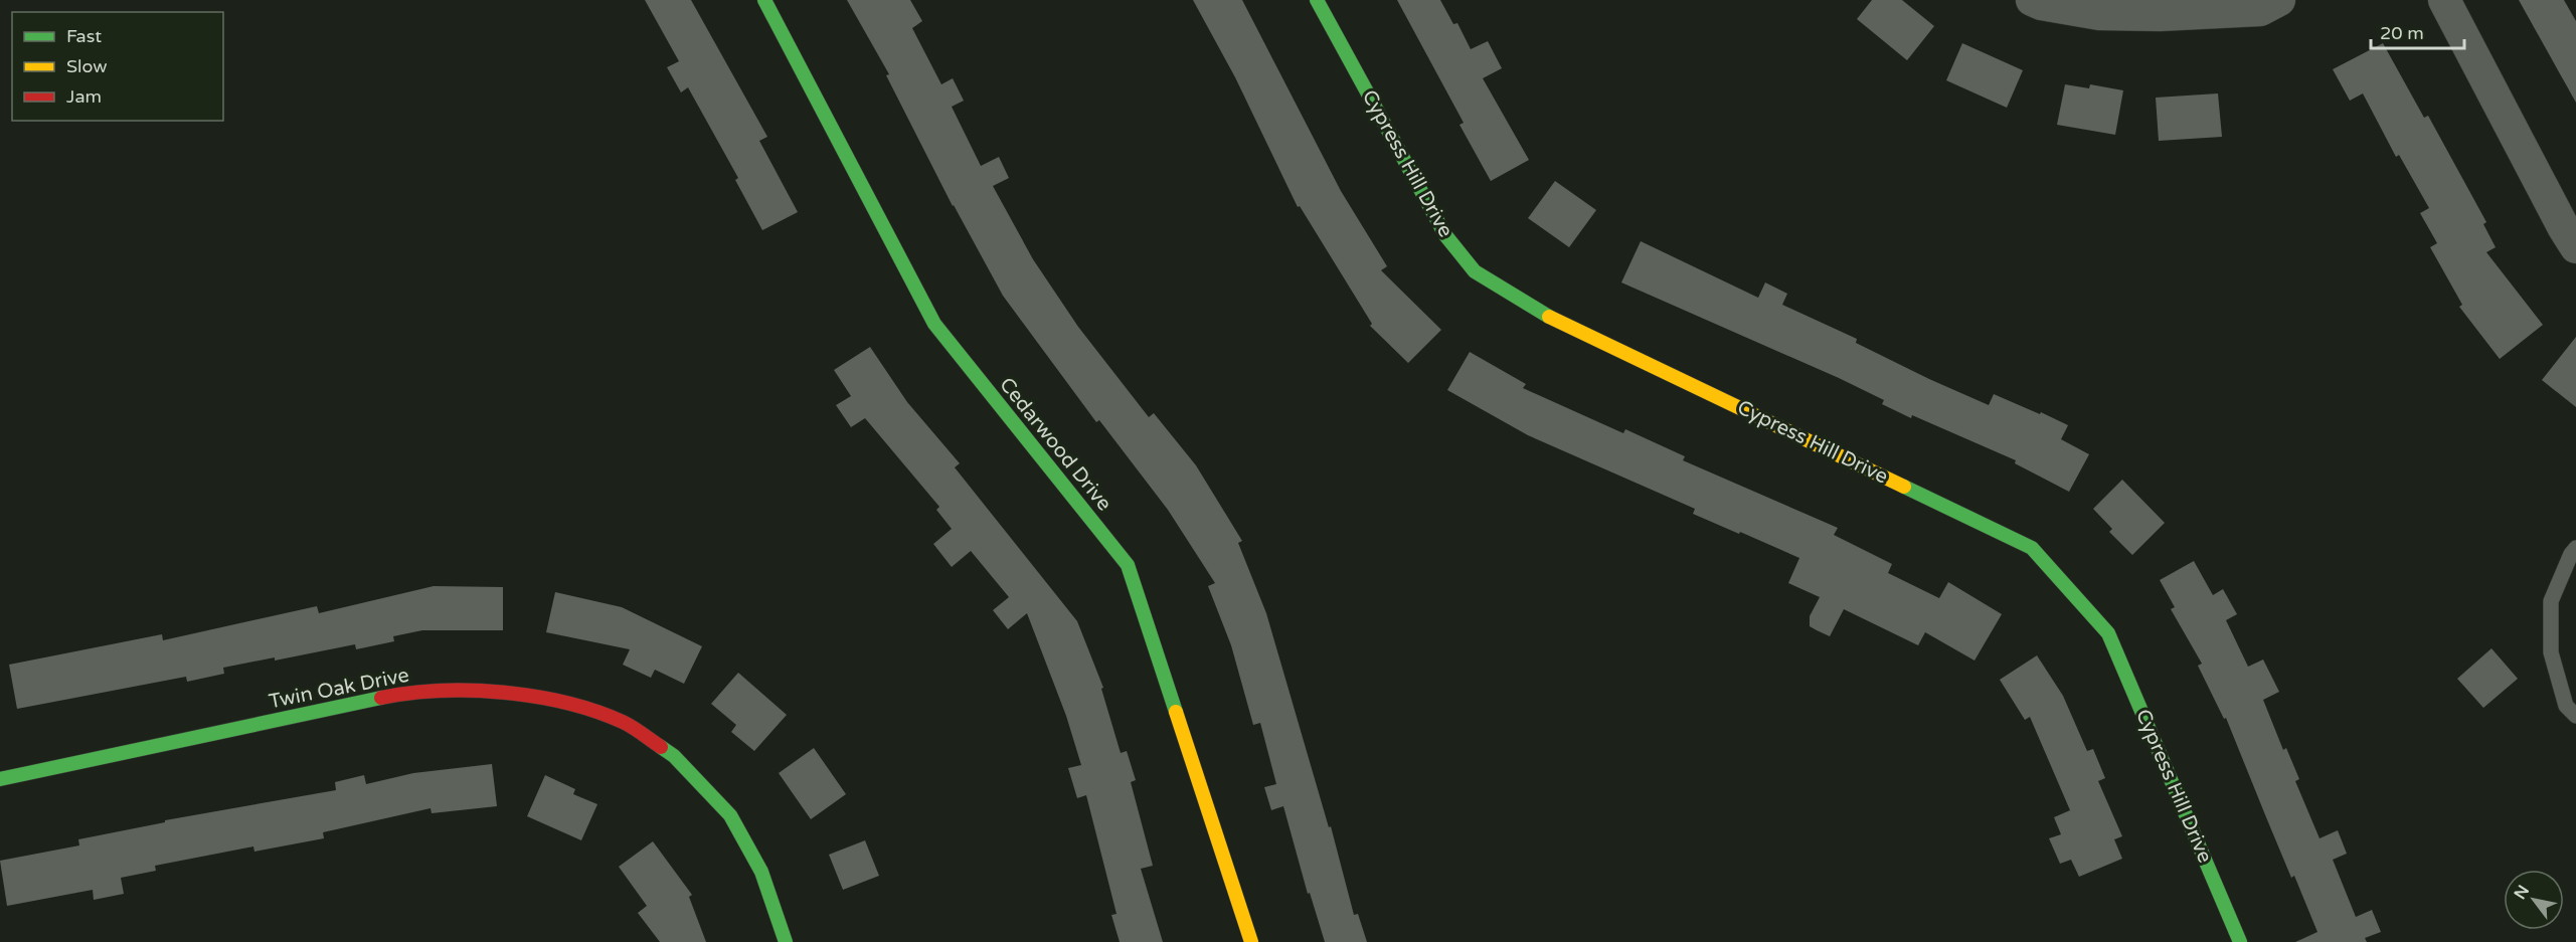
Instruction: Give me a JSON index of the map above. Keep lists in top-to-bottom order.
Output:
{
  "streets": {
    "street": ["Cypress Hill Drive", "Cedarwood Drive", "Twin Oak Drive"]
  },
  "legend": ["Fast", "Slow", "Jam"],
  "scale_bar": "20 m",
  "north": "top left"
}
